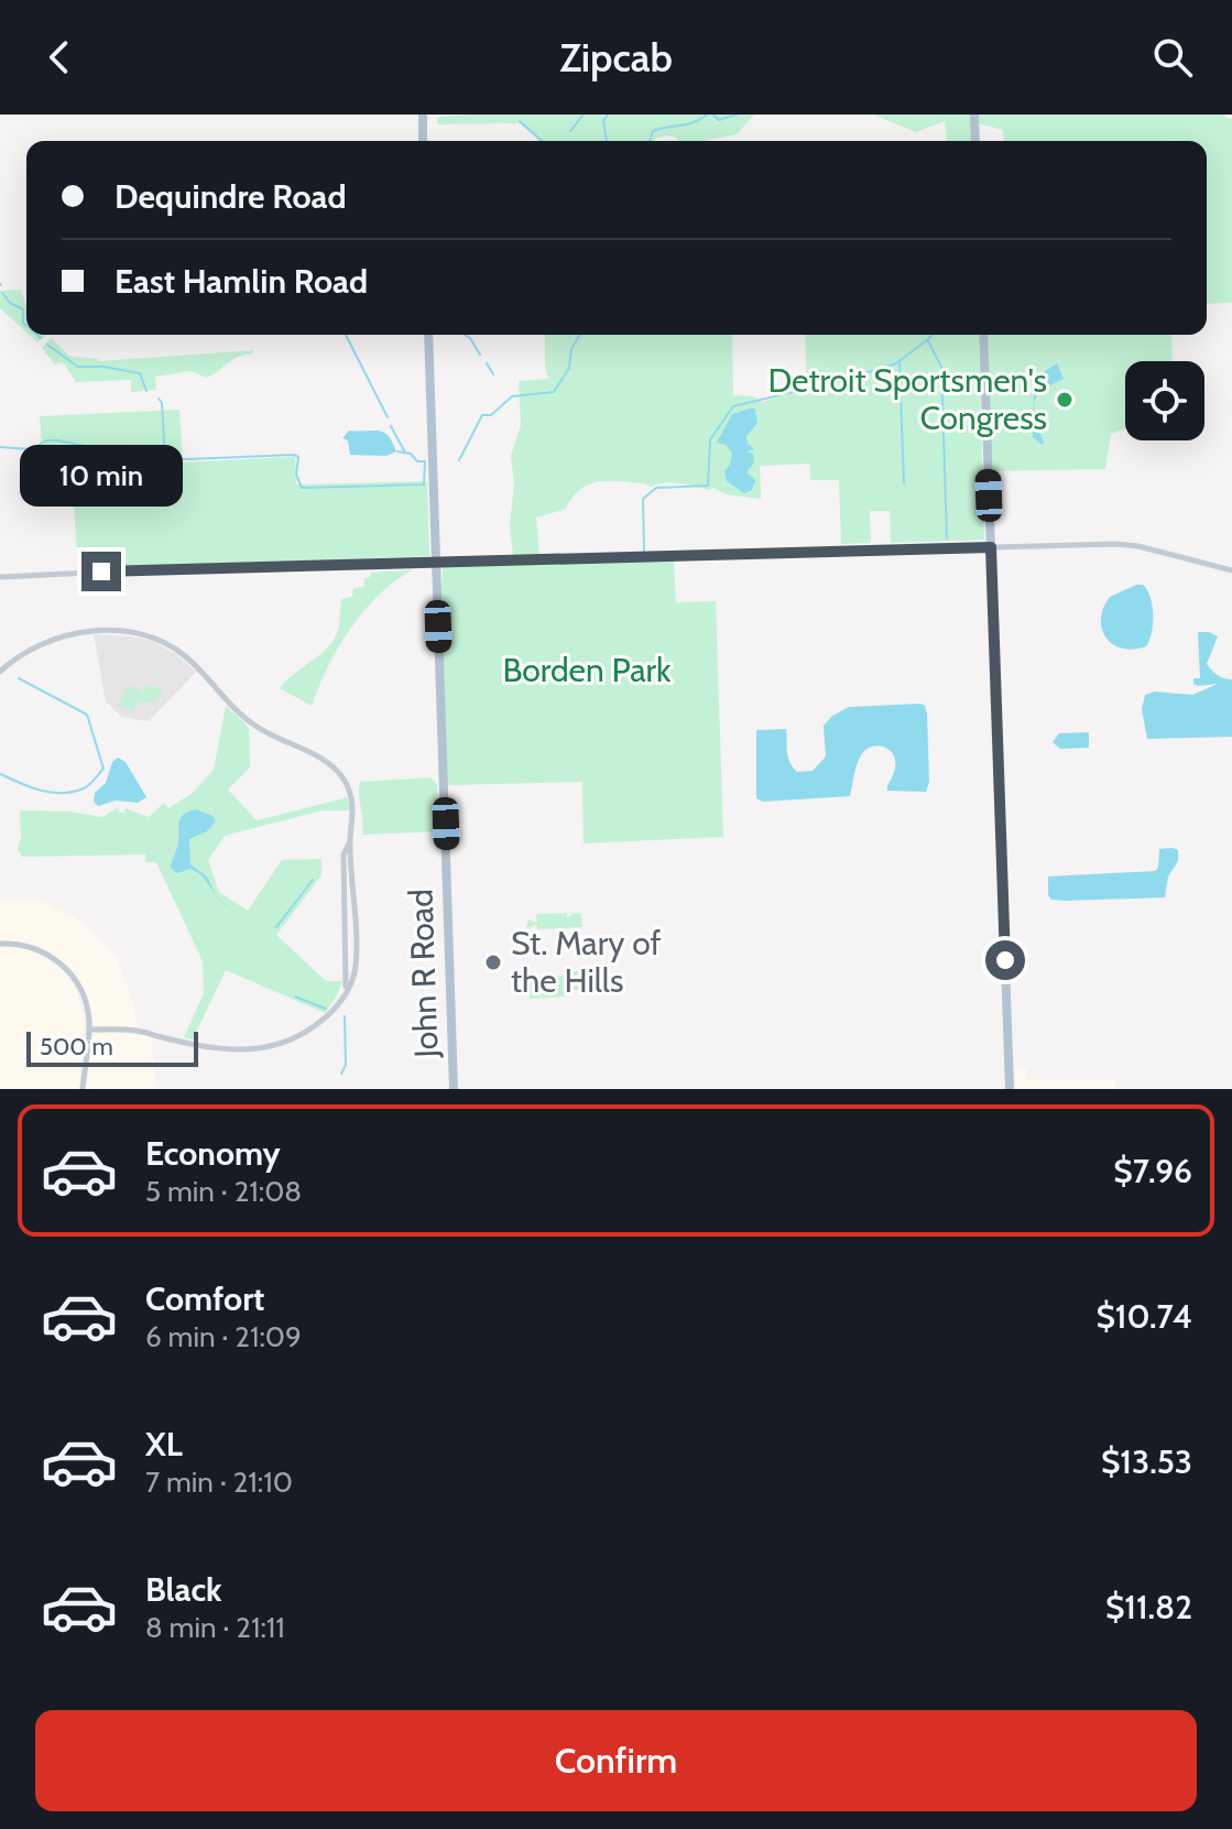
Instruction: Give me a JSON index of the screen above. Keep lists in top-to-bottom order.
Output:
{
  "streets": {
    "main road": ["John R Road"]
  },
  "parks": ["Borden Park"],
  "places": ["Detroit Sportsmen's Congress", "St. Mary of the Hills"],
  "scale_bar": "500 m",
  "page": {
    "header": "Zipcab",
    "banner": ["Dequindre Road", "East Hamlin Road"],
    "bubble": "10 min",
    "scale": "500 m",
    "list": [
      {
        "name": "Economy",
        "note": "5 min · 21:08",
        "value": "$7.96"
      },
      {
        "name": "Comfort",
        "note": "6 min · 21:09",
        "value": "$10.74"
      },
      {
        "name": "XL",
        "note": "7 min · 21:10",
        "value": "$13.53"
      },
      {
        "name": "Black",
        "note": "8 min · 21:11",
        "value": "$11.82"
      }
    ],
    "buttons": "Confirm"
  }
}
